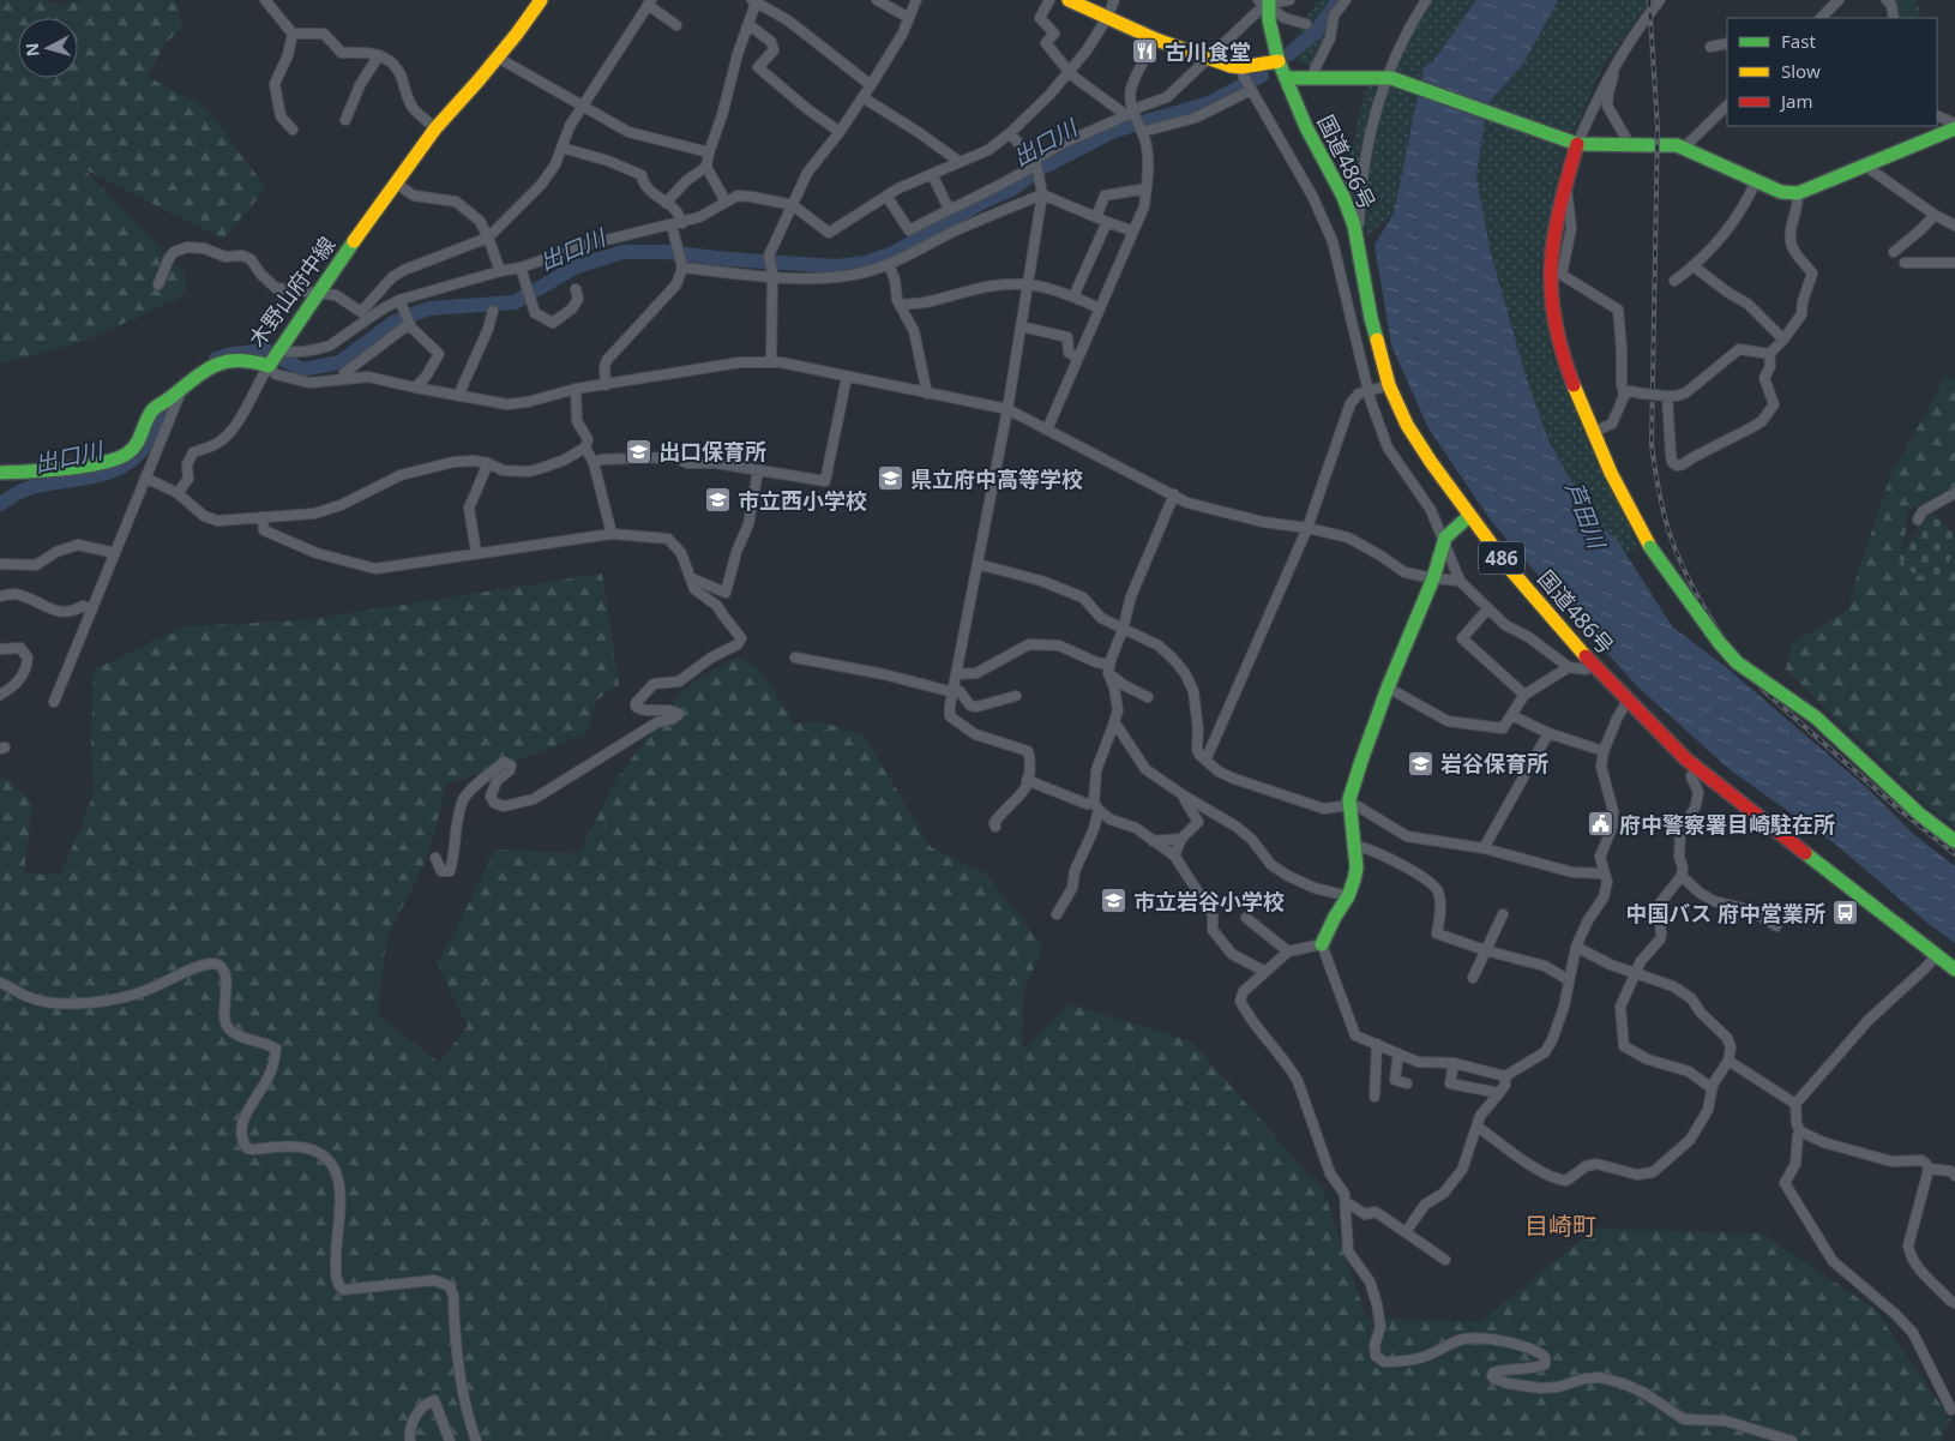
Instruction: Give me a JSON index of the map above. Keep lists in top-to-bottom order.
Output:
{
  "streets": {
    "main road": ["国道486号", "木野山府中線", "486"]
  },
  "districts": ["目崎町"],
  "water": ["出口川", "芦田川"],
  "places": {
    "restaurant": ["古川食堂"],
    "school or university": [
      "出口保育所",
      "県立府中高等学校",
      "市立西小学校",
      "岩谷保育所",
      "市立岩谷小学校"
    ],
    "public building": ["府中警察署目崎駐在所"],
    "bus stop": ["中国バス 府中営業所"]
  },
  "legend": ["Fast", "Slow", "Jam"],
  "north": "left"
}
